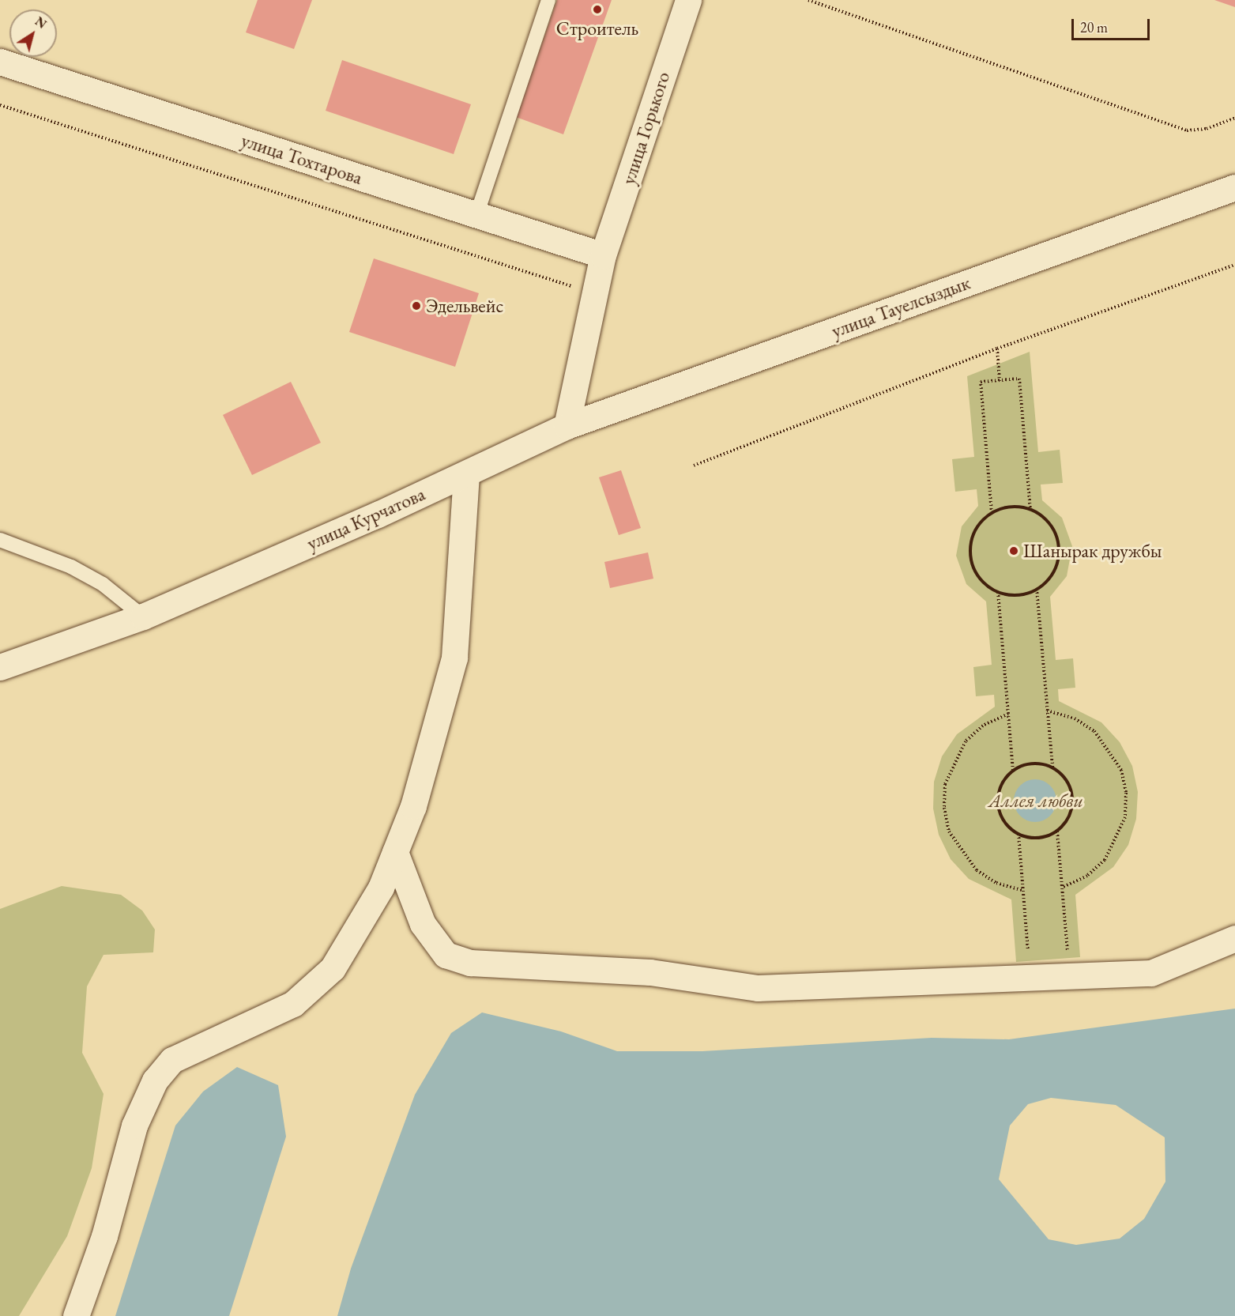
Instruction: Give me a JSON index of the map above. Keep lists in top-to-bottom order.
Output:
{
  "streets": {
    "street": [
      "улица Горького",
      "улица Тохтарова",
      "улица Тауелсыздык",
      "улица Курчатова"
    ]
  },
  "crossings": [
    ["улица Горького", "улица Тохтарова"],
    ["улица Тауелсыздык", "улица Курчатова"]
  ],
  "parks": ["Аллея любви"],
  "places": ["Строитель", "Эдельвейс", "Шанырак дружбы"],
  "scale_bar": "20 m",
  "north": "top right"
}
